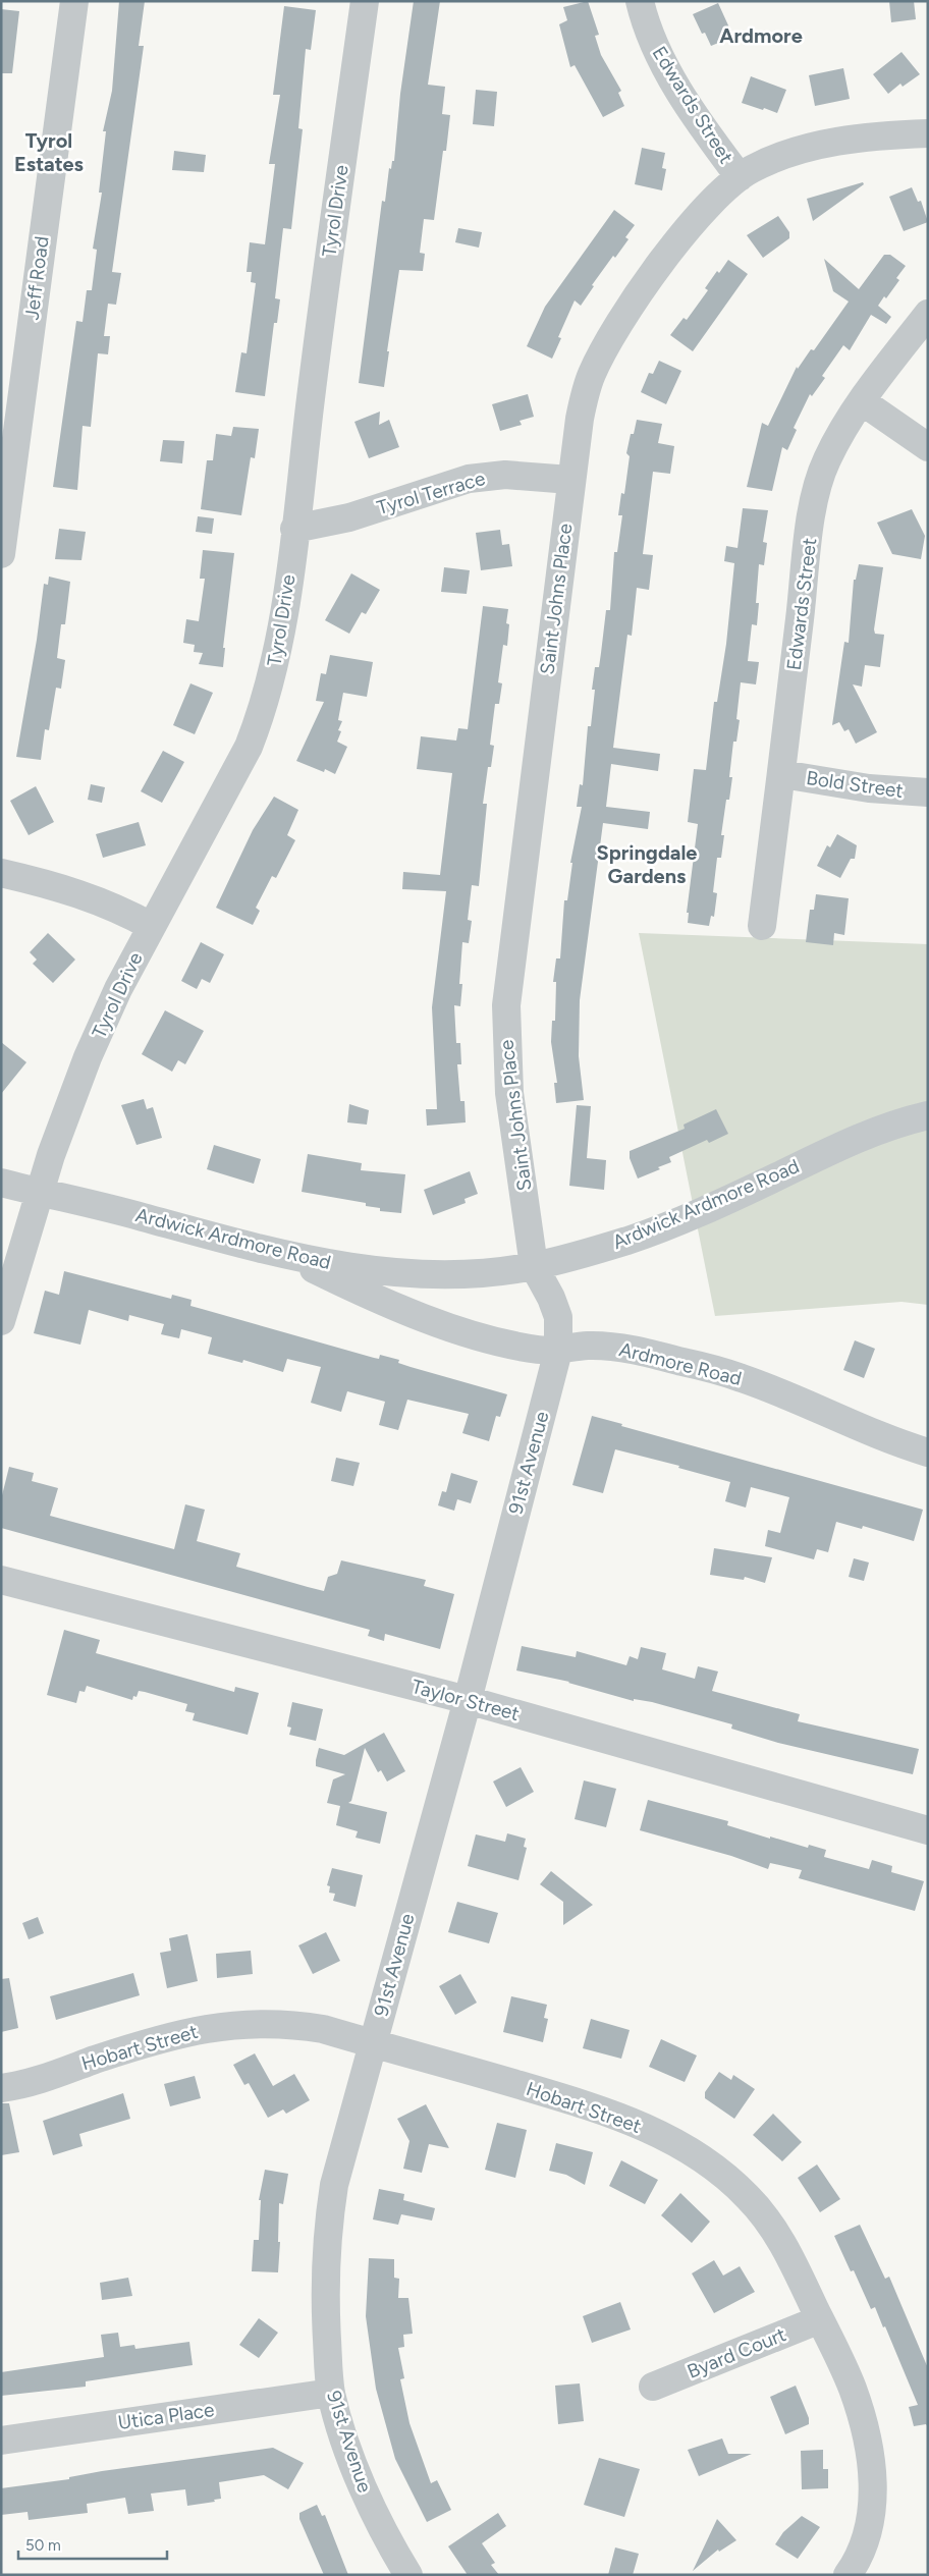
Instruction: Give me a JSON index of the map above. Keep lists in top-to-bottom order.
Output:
{
  "streets": {
    "street": [
      "Edwards Street",
      "Tyrol Drive",
      "Jeff Road",
      "Tyrol Terrace",
      "Saint Johns Place",
      "Bold Street",
      "Ardwick Ardmore Road",
      "Ardmore Road",
      "91st Avenue",
      "Taylor Street",
      "Hobart Street",
      "Byard Court",
      "Utica Place"
    ]
  },
  "crossings": [
    ["Edwards Street", "Saint Johns Place"],
    ["Edwards Street", "Bold Street"],
    ["Tyrol Drive", "Tyrol Terrace"],
    ["Tyrol Drive", "Ardwick Ardmore Road"],
    ["Tyrol Terrace", "Saint Johns Place"],
    ["Saint Johns Place", "Ardwick Ardmore Road"],
    ["Saint Johns Place", "91st Avenue"],
    ["Ardwick Ardmore Road", "Ardmore Road"],
    ["Ardwick Ardmore Road", "91st Avenue"],
    ["Ardmore Road", "91st Avenue"],
    ["91st Avenue", "Taylor Street"],
    ["91st Avenue", "Hobart Street"],
    ["91st Avenue", "Utica Place"],
    ["Hobart Street", "Byard Court"]
  ],
  "districts": ["Ardmore", "Tyrol Estates", "Springdale Gardens"],
  "scale_bar": "50 m"
}
